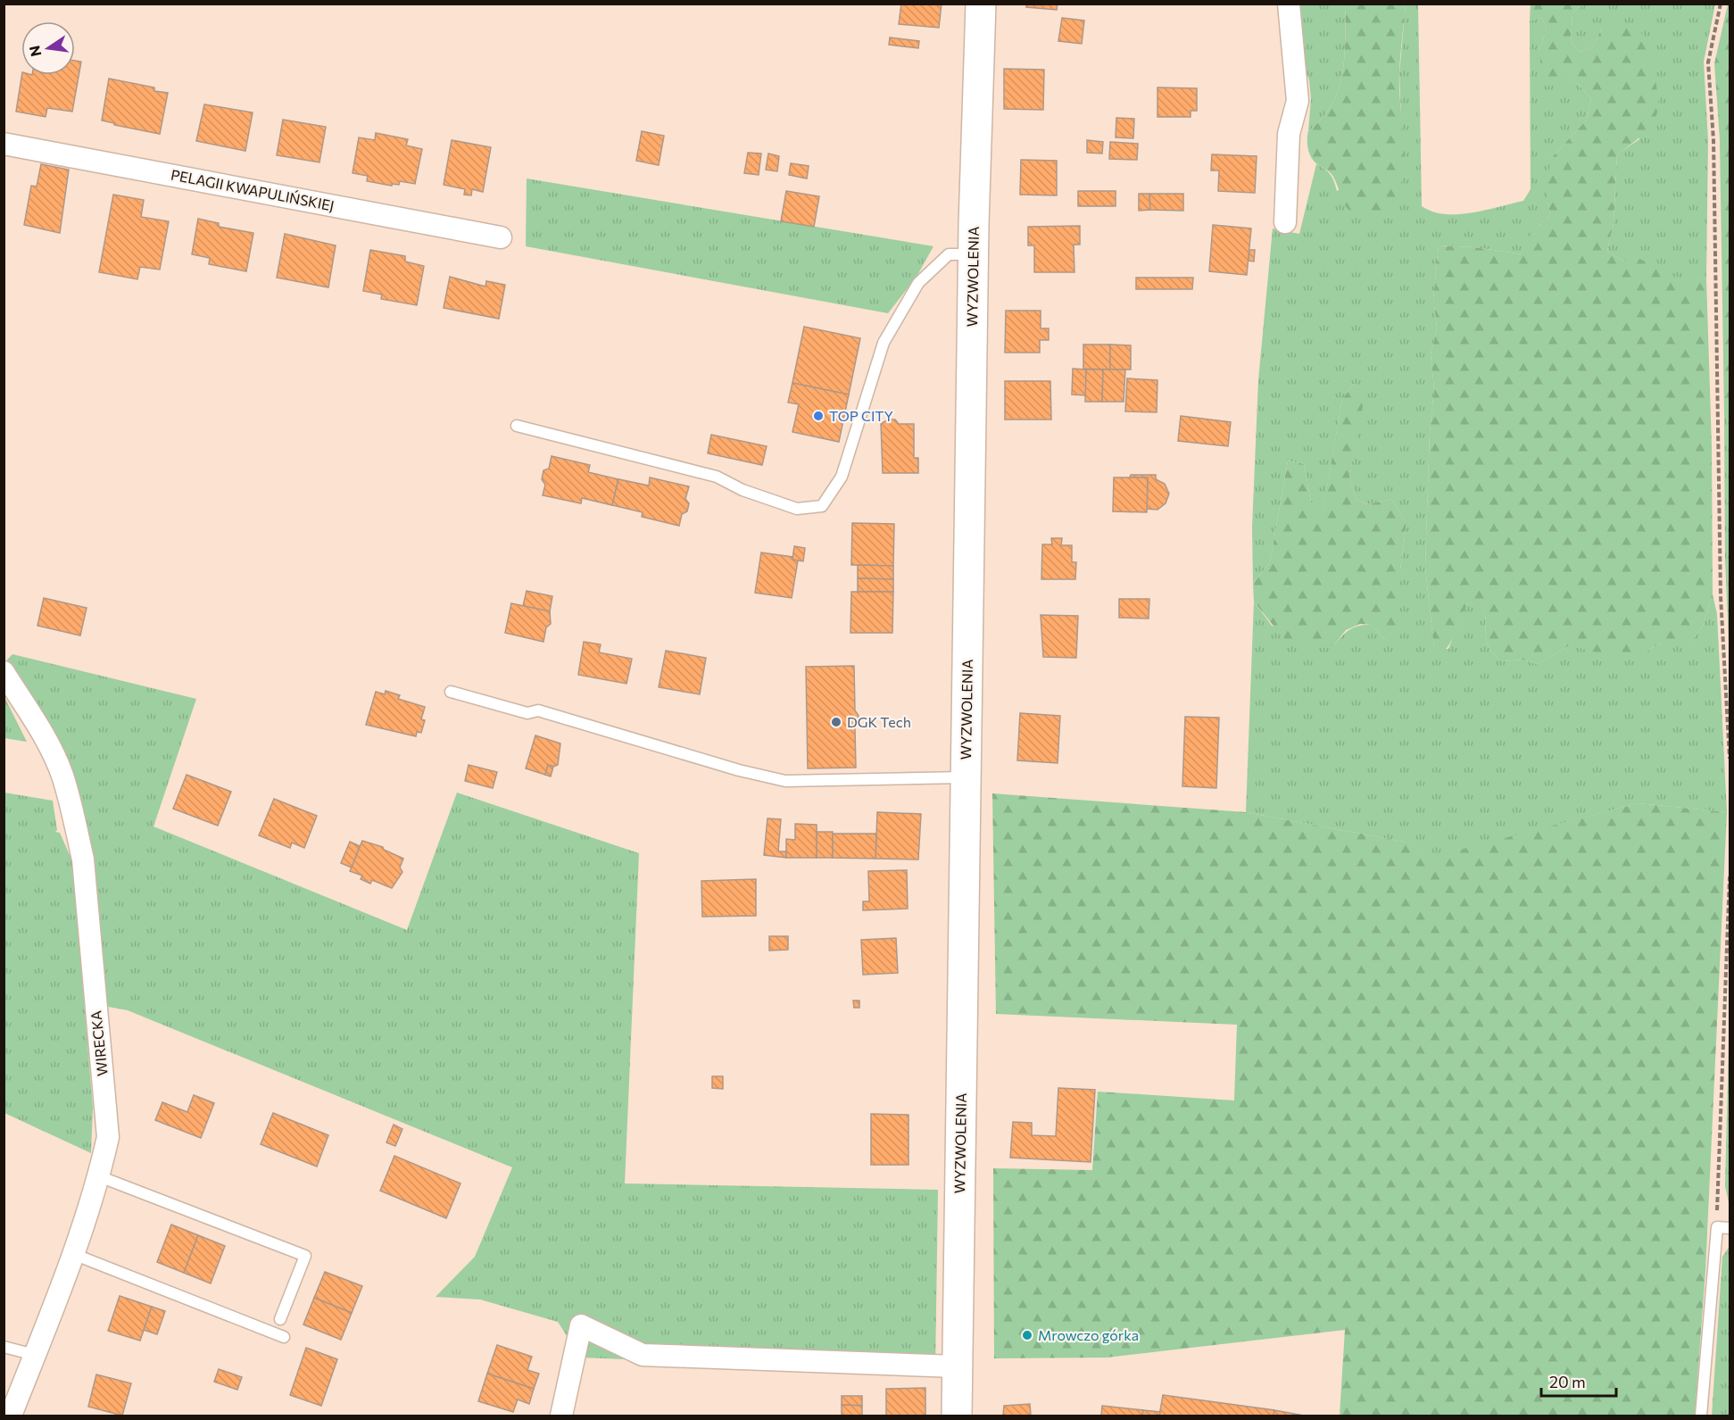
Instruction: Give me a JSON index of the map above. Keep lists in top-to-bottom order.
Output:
{
  "streets": {
    "street": ["PELAGII KWAPULIŃSKIEJ", "WYZWOLENIA", "WIRECKA"]
  },
  "places": ["TOP CITY", "DGK Tech", "Mrowczo górka"],
  "scale_bar": "20 m",
  "north": "left"
}
